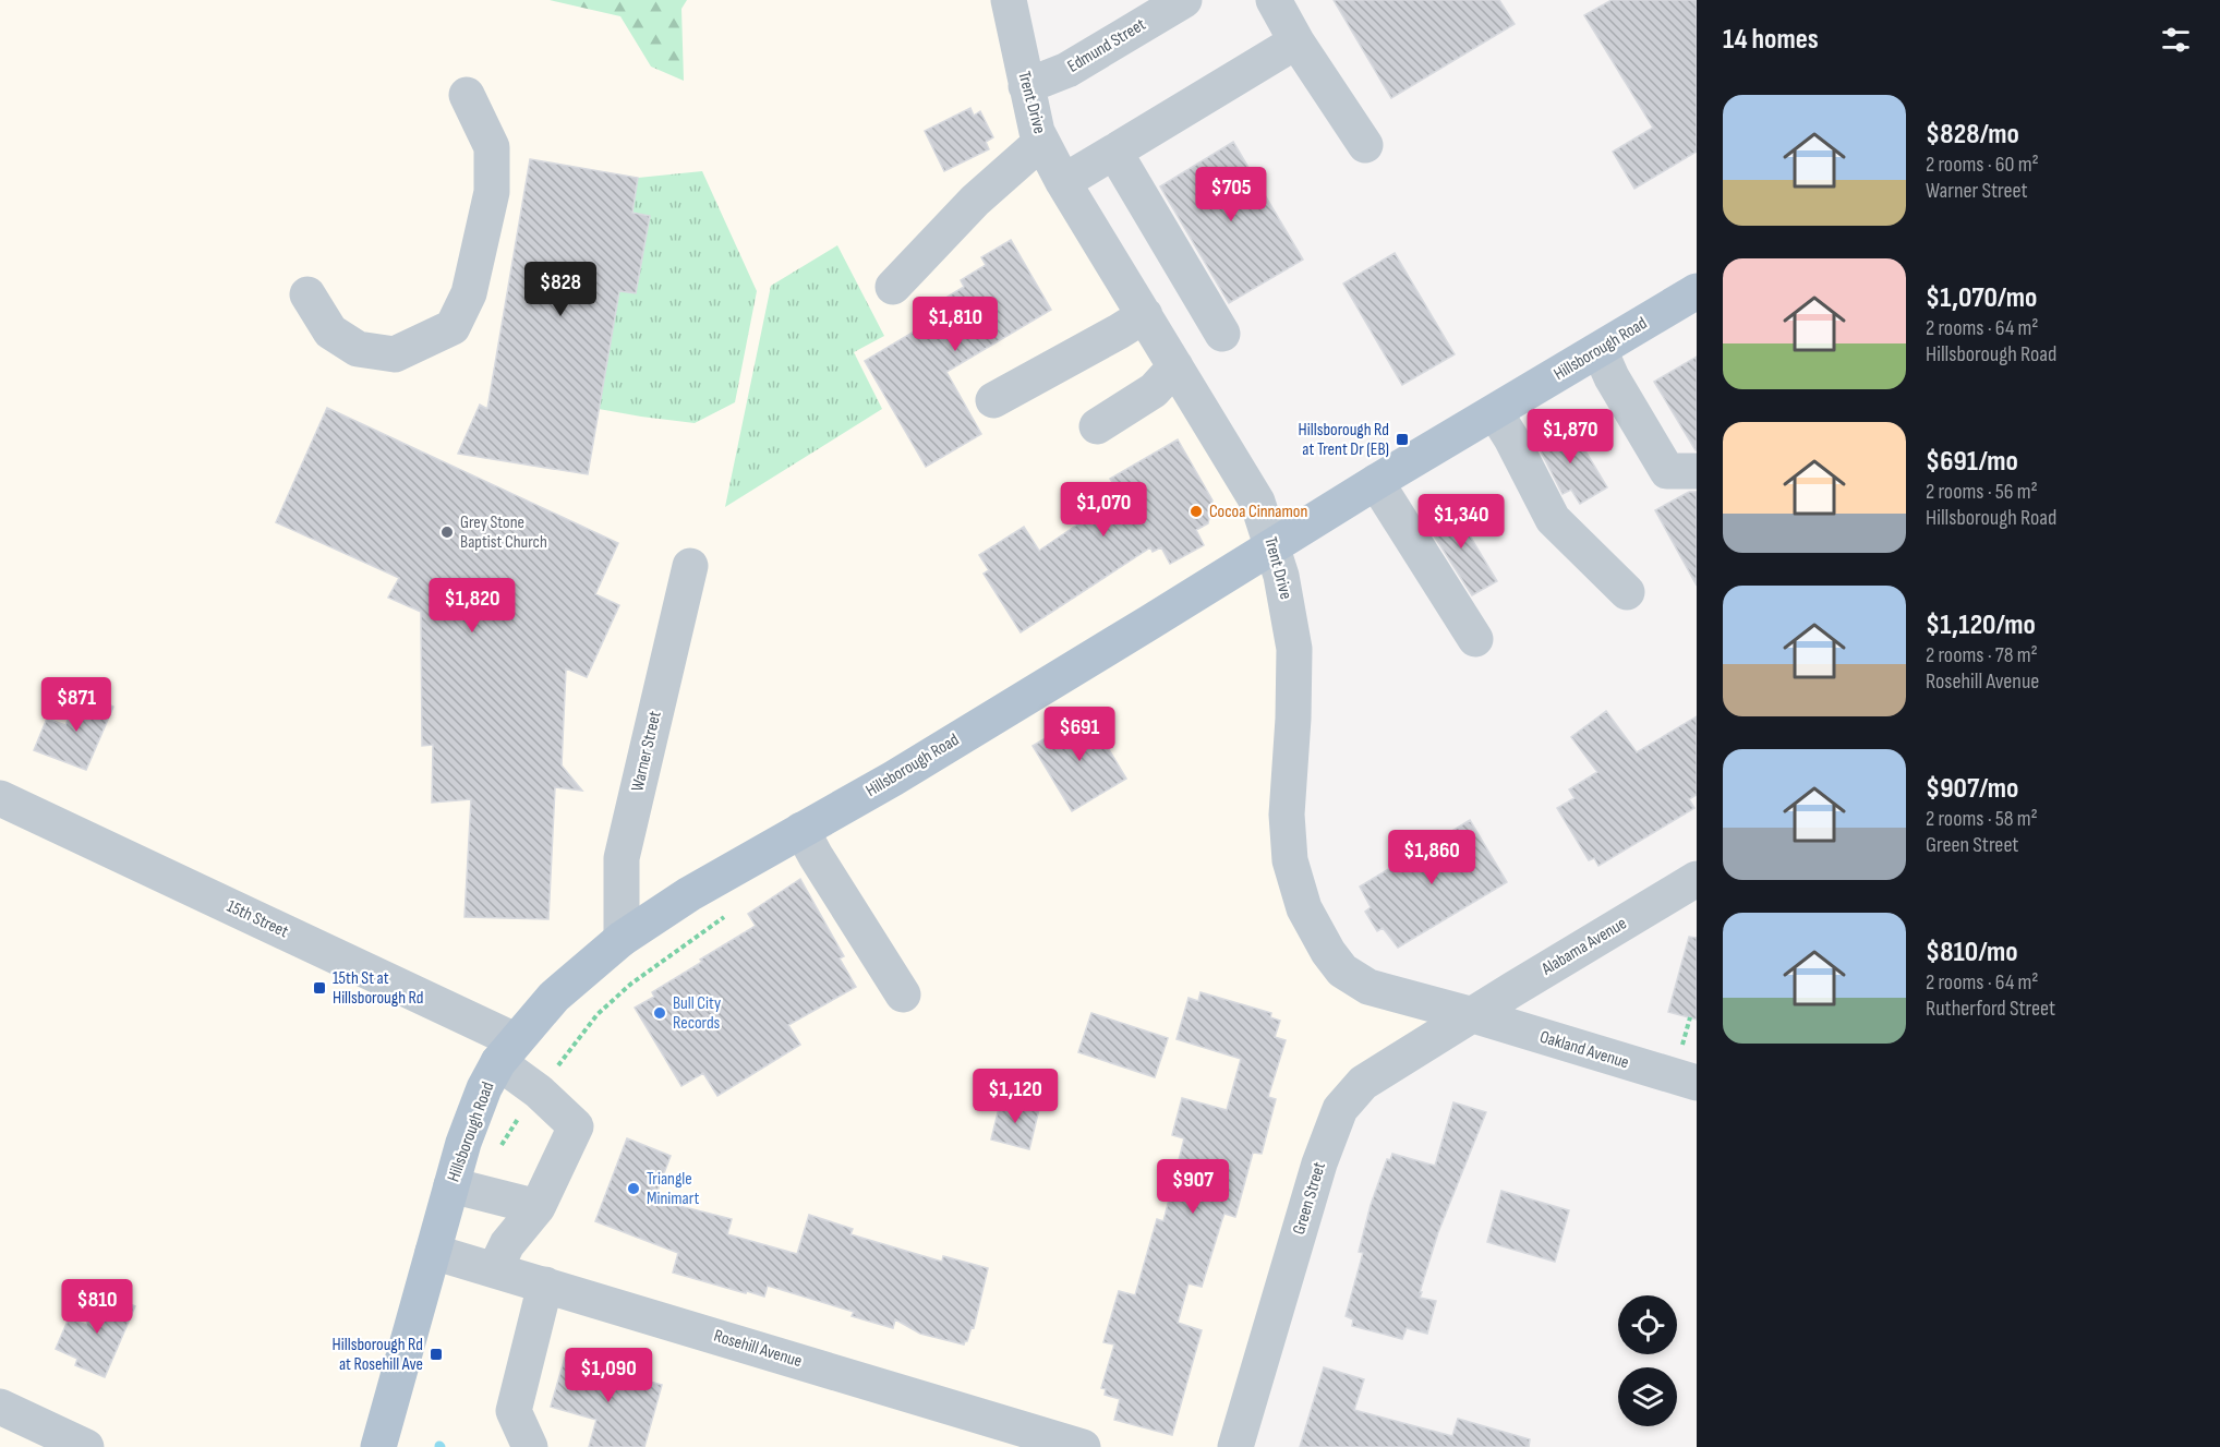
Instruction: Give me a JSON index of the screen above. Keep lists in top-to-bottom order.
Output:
{
  "streets": {
    "main road": ["Hillsborough Road"],
    "street": [
      "Edmund Street",
      "Trent Drive",
      "Warner Street",
      "15th Street",
      "Alabama Avenue",
      "Oakland Avenue",
      "Green Street",
      "Rosehill Avenue"
    ]
  },
  "crossings": [
    ["Edmund Street", "Trent Drive"],
    ["Trent Drive", "Hillsborough Road"],
    ["Trent Drive", "Alabama Avenue"],
    ["Trent Drive", "Oakland Avenue"],
    ["Trent Drive", "Green Street"],
    ["Hillsborough Road", "Warner Street"],
    ["Hillsborough Road", "15th Street"],
    ["Hillsborough Road", "Rosehill Avenue"],
    ["Alabama Avenue", "Oakland Avenue"],
    ["Alabama Avenue", "Green Street"],
    ["Oakland Avenue", "Green Street"]
  ],
  "places": {
    "transit": ["Hillsborough Rd at Trent Dr (EB)", "15th St at Hillsborough Rd", "Hillsborough Rd at Rosehill Ave"],
    "other": [
      "Cocoa Cinnamon",
      "Grey Stone Baptist Church",
      "Bull City Records",
      "Triangle Minimart"
    ]
  },
  "page": {
    "heading": "14 homes",
    "list": [
      {
        "name": "$828/mo",
        "note": "2 rooms · 60 m² · Warner Street"
      },
      {
        "name": "$1,070/mo",
        "note": "2 rooms · 64 m² · Hillsborough Road"
      },
      {
        "name": "$691/mo",
        "note": "2 rooms · 56 m² · Hillsborough Road"
      },
      {
        "name": "$1,120/mo",
        "note": "2 rooms · 78 m² · Rosehill Avenue"
      },
      {
        "name": "$907/mo",
        "note": "2 rooms · 58 m² · Green Street"
      },
      {
        "name": "$810/mo",
        "note": "2 rooms · 64 m² · Rutherford Street"
      }
    ],
    "price": [
      "$705",
      "$828",
      "$1,810",
      "$1,870",
      "$1,070",
      "$1,340",
      "$1,820",
      "$871",
      "$691",
      "$1,860",
      "$1,120",
      "$907",
      "$810",
      "$1,090"
    ]
  }
}
